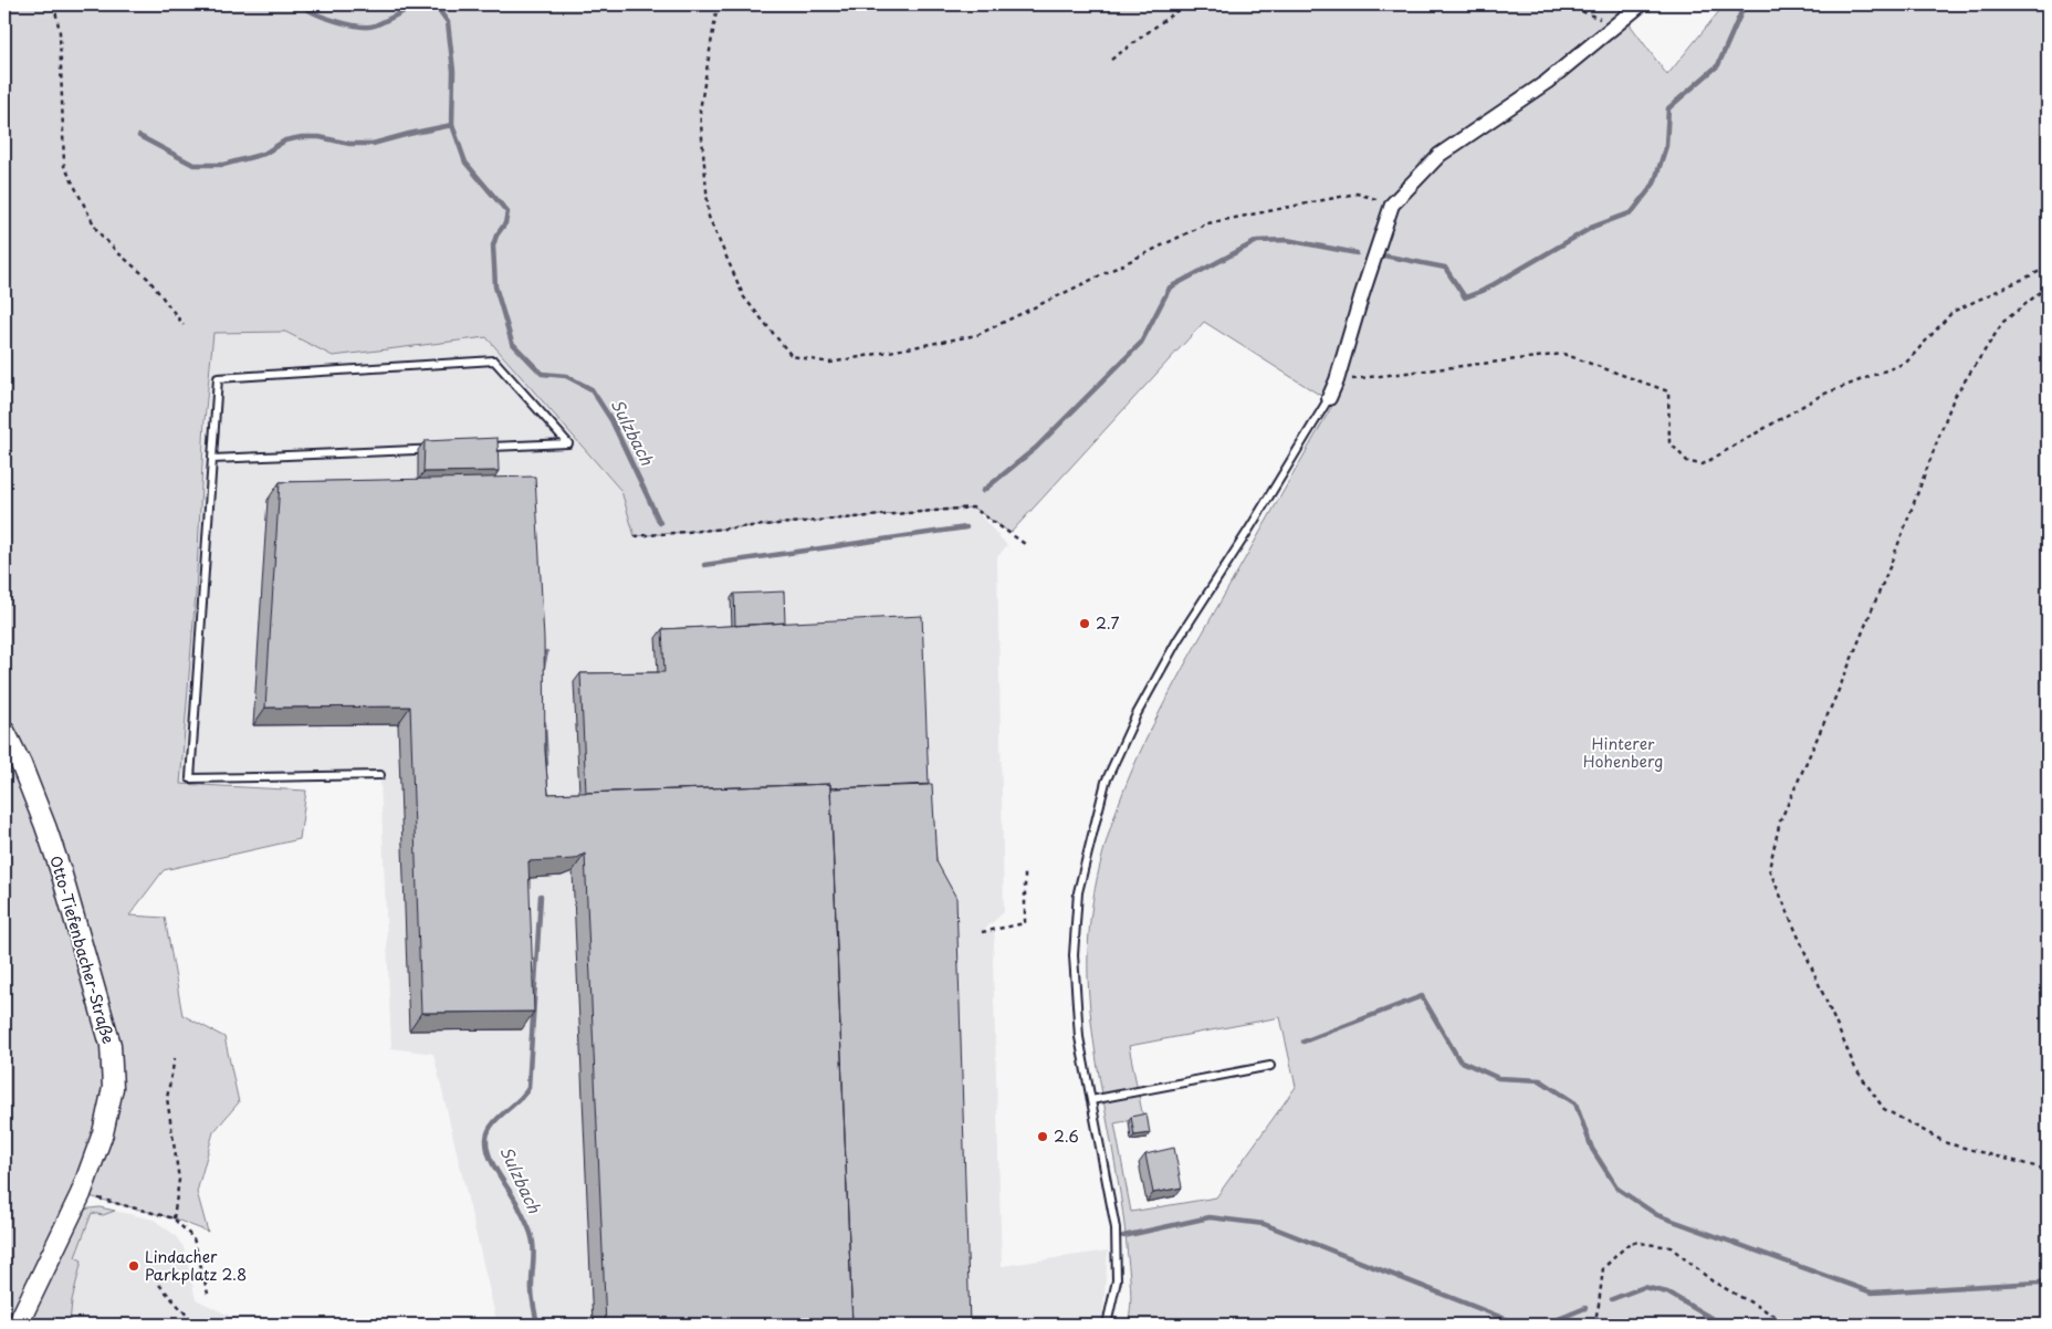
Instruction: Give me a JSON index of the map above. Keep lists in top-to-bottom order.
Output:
{
  "streets": {
    "street": ["Otto-Tiefenbacher-Straße"]
  },
  "water": ["Sulzbach"],
  "parks": ["Hinterer Hohenberg"],
  "places": ["2.7", "2.6", "Lindacher Parkplatz 2.8"]
}
